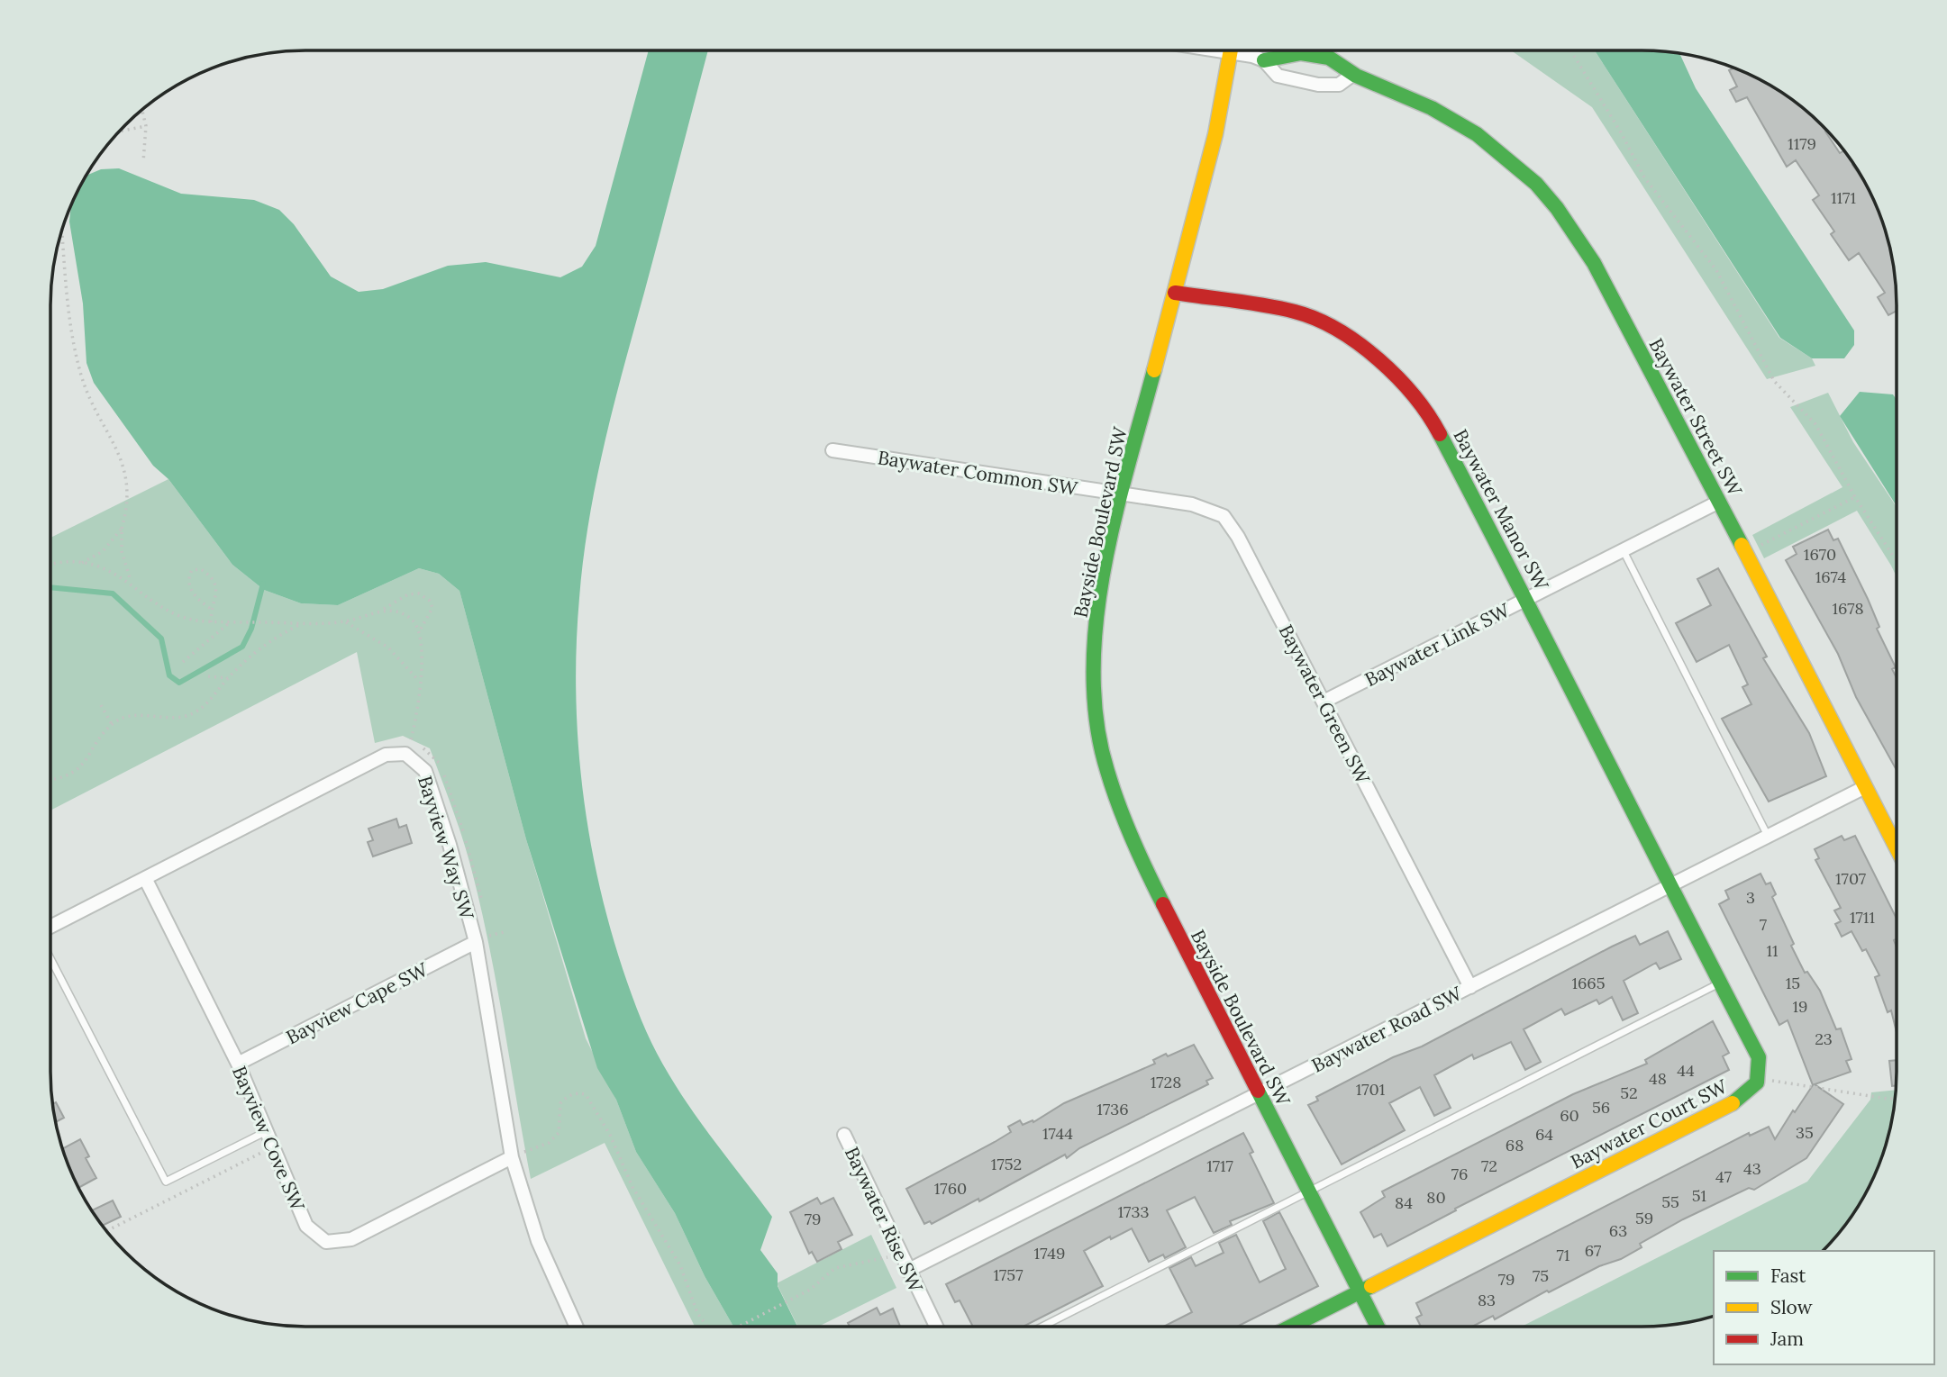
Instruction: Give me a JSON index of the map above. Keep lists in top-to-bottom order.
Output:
{
  "streets": {
    "street": [
      "Baywater Street SW",
      "Baywater Common SW",
      "Baywater Manor SW",
      "Bayside Boulevard SW",
      "Baywater Link SW",
      "Baywater Green SW",
      "Bayview Way SW",
      "Bayview Cape SW",
      "Baywater Road SW",
      "Baywater Court SW",
      "Bayview Cove SW",
      "Baywater Rise SW"
    ]
  },
  "crossings": [
    ["Baywater Street SW", "Baywater Link SW"],
    ["Baywater Street SW", "Baywater Road SW"],
    ["Baywater Common SW", "Bayside Boulevard SW"],
    ["Baywater Common SW", "Baywater Green SW"],
    ["Baywater Manor SW", "Bayside Boulevard SW"],
    ["Baywater Manor SW", "Baywater Link SW"],
    ["Baywater Manor SW", "Baywater Road SW"],
    ["Bayside Boulevard SW", "Baywater Green SW"],
    ["Bayside Boulevard SW", "Baywater Road SW"],
    ["Bayside Boulevard SW", "Baywater Court SW"],
    ["Baywater Link SW", "Baywater Green SW"],
    ["Baywater Green SW", "Baywater Road SW"],
    ["Bayview Way SW", "Bayview Cape SW"],
    ["Bayview Way SW", "Bayview Cove SW"],
    ["Bayview Cape SW", "Bayview Cove SW"],
    ["Baywater Road SW", "Baywater Rise SW"]
  ],
  "house_numbers": [
    "1179",
    "1171",
    "1670",
    "1674",
    "1678",
    "1707",
    "3",
    "1711",
    "7",
    "11",
    "1665",
    "15",
    "19",
    "23",
    "44",
    "48",
    "1728",
    "1701",
    "52",
    "56",
    "1736",
    "60",
    "35",
    "1744",
    "64",
    "68",
    "1752",
    "1717",
    "72",
    "43",
    "76",
    "47",
    "1760",
    "51",
    "80",
    "55",
    "84",
    "1733",
    "59",
    "79",
    "63",
    "67",
    "1749",
    "71",
    "1757",
    "75",
    "79",
    "83"
  ],
  "legend": ["Fast", "Slow", "Jam"]
}
